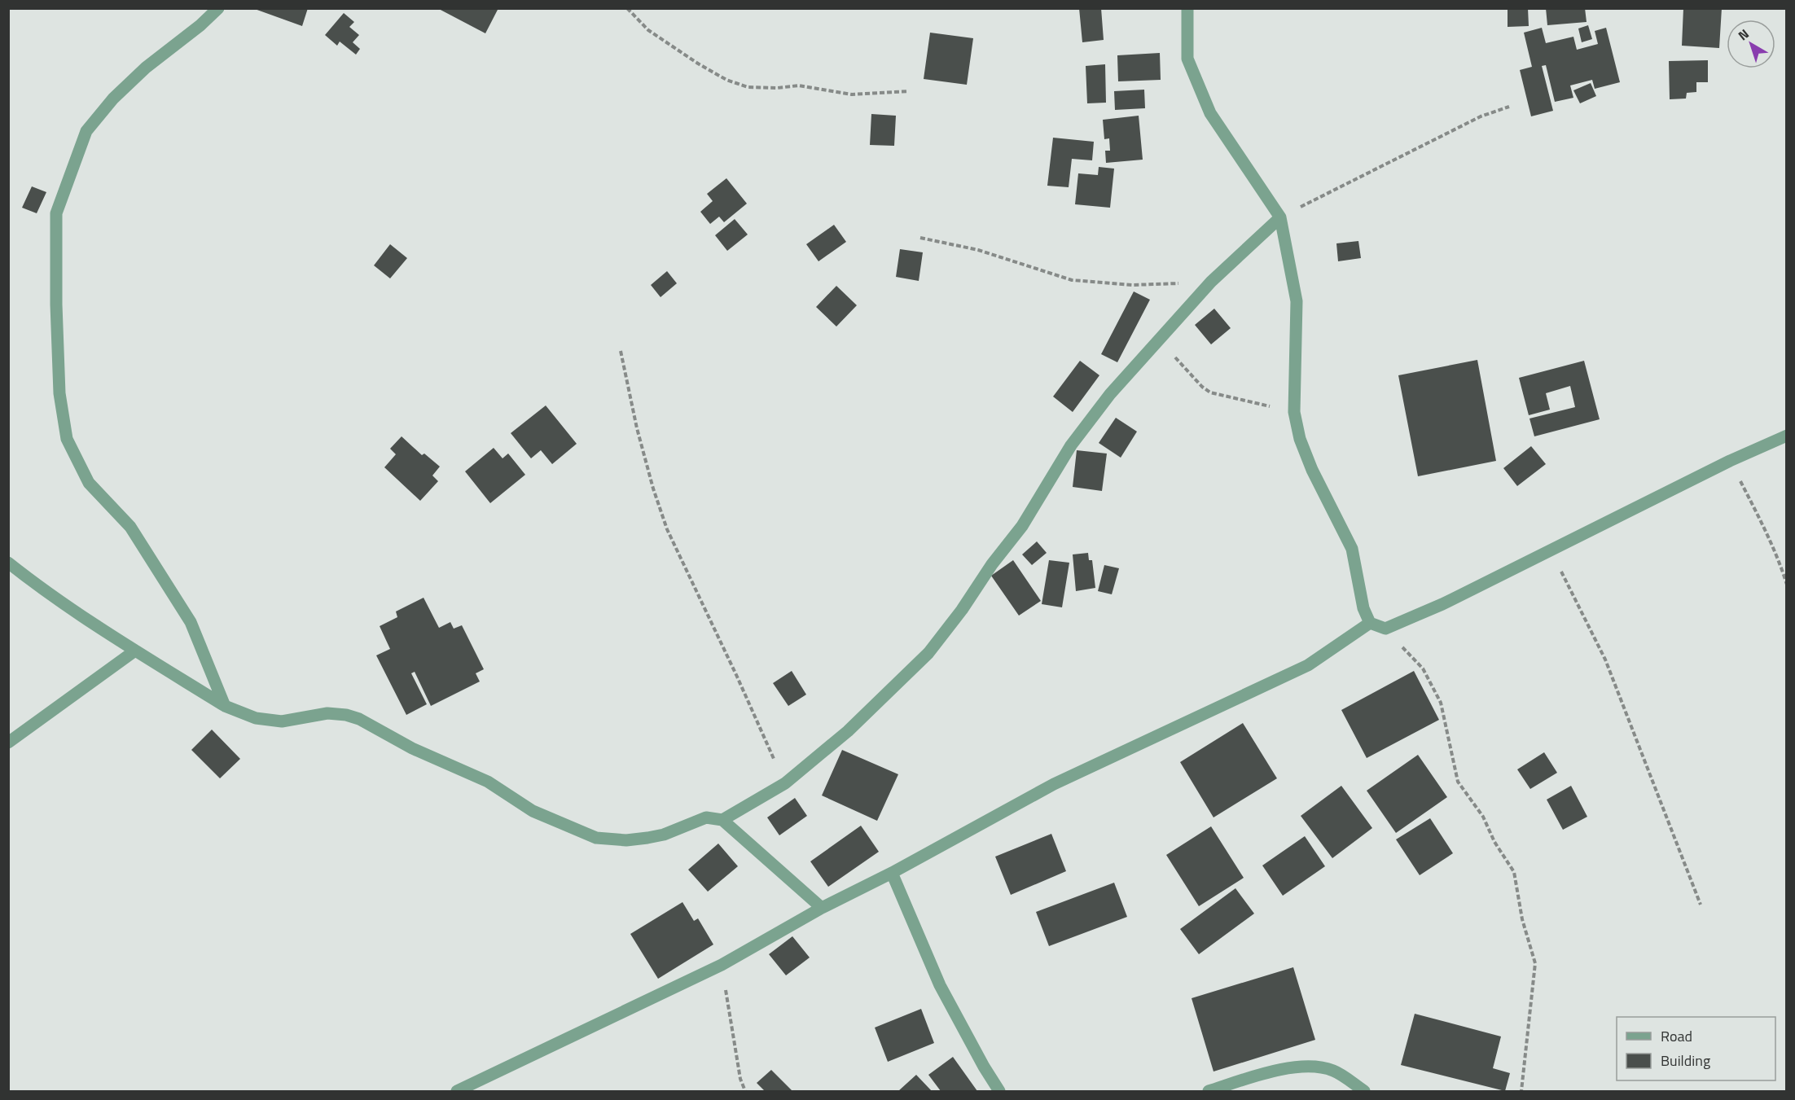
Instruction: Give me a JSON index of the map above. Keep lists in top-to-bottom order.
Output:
{
  "legend": ["Road", "Building"],
  "north": "top left"
}
